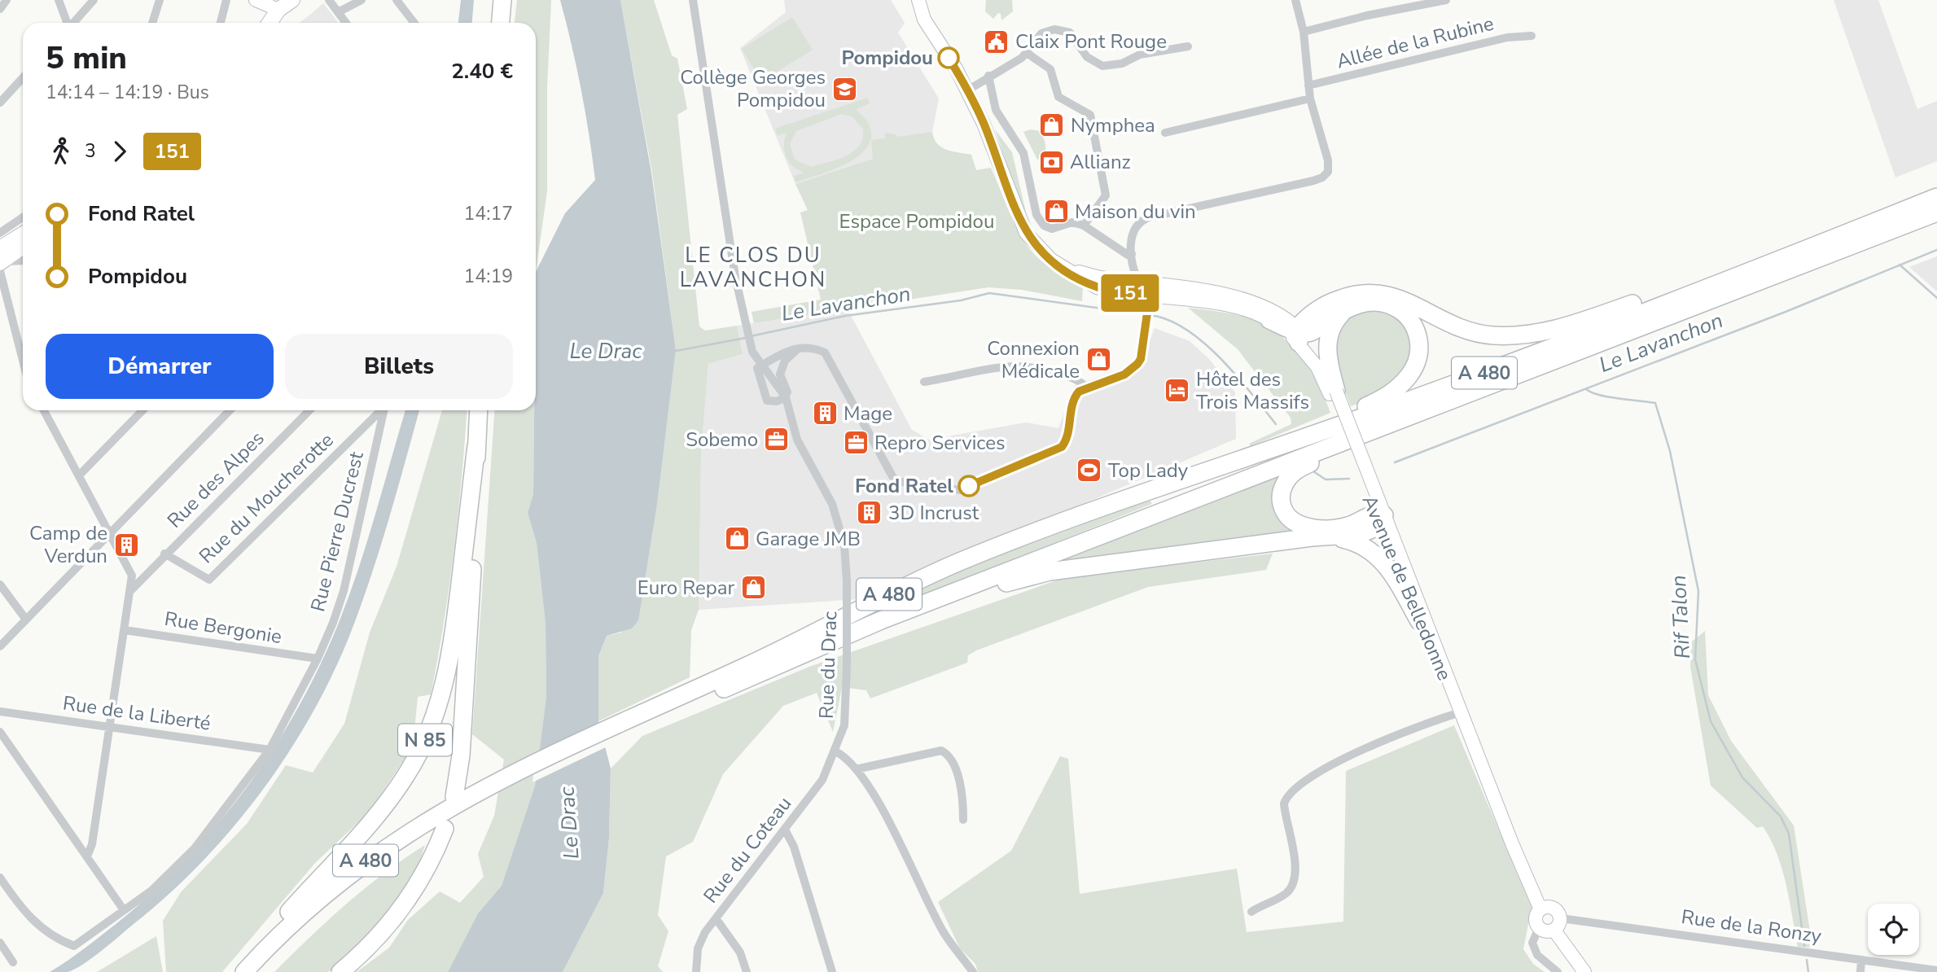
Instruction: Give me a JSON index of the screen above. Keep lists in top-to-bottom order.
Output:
{
  "streets": {
    "highway": ["A 480", "N 85"],
    "main road": ["Avenue de Belledonne"],
    "street": [
      "Allée de la Rubine",
      "Rue des Alpes",
      "Rue du Moucherotte",
      "Rue Pierre Ducrest",
      "Rue Bergonie",
      "Rue du Drac",
      "Rue de la Liberté",
      "Rue du Coteau",
      "Rue de la Ronzy"
    ]
  },
  "crossings": [
    ["Rue des Alpes", "Rue du Moucherotte"],
    ["Rue Pierre Ducrest", "Rue Bergonie"],
    ["Rue Pierre Ducrest", "Rue de la Liberté"],
    ["Avenue de Belledonne", "Rue de la Ronzy"],
    ["Rue du Drac", "Rue du Coteau"]
  ],
  "districts": ["LE CLOS DU LAVANCHON"],
  "water": ["Le Lavanchon", "Le Drac", "Rif Talon"],
  "parks": ["Espace Pompidou"],
  "places": {
    "public building": ["Claix Pont Rouge"],
    "other": ["Pompidou", "Fond Ratel"],
    "school or university": ["Collège Georges Pompidou"],
    "shop": [
      "Nymphea",
      "Maison du vin",
      "Connexion Médicale",
      "Garage JMB",
      "Euro Repar"
    ],
    "bank": ["Allianz"],
    "hotel": ["Hôtel des Trois Massifs"],
    "building": ["Mage", "3D Incrust", "Camp de Verdun"],
    "office": ["Sobemo", "Repro Services"],
    "sports": ["Top Lady"]
  },
  "lines": ["bus line 151"],
  "page": {
    "on_map": "151",
    "heading": ["5 min", "14:14 – 14:19 · Bus", "2.40 €"],
    "legs": ["3", "151"],
    "list": [
      {
        "name": "Fond Ratel",
        "value": "14:17"
      },
      {
        "name": "Pompidou",
        "value": "14:19"
      }
    ],
    "buttons": ["Démarrer", "Billets"]
  }
}
